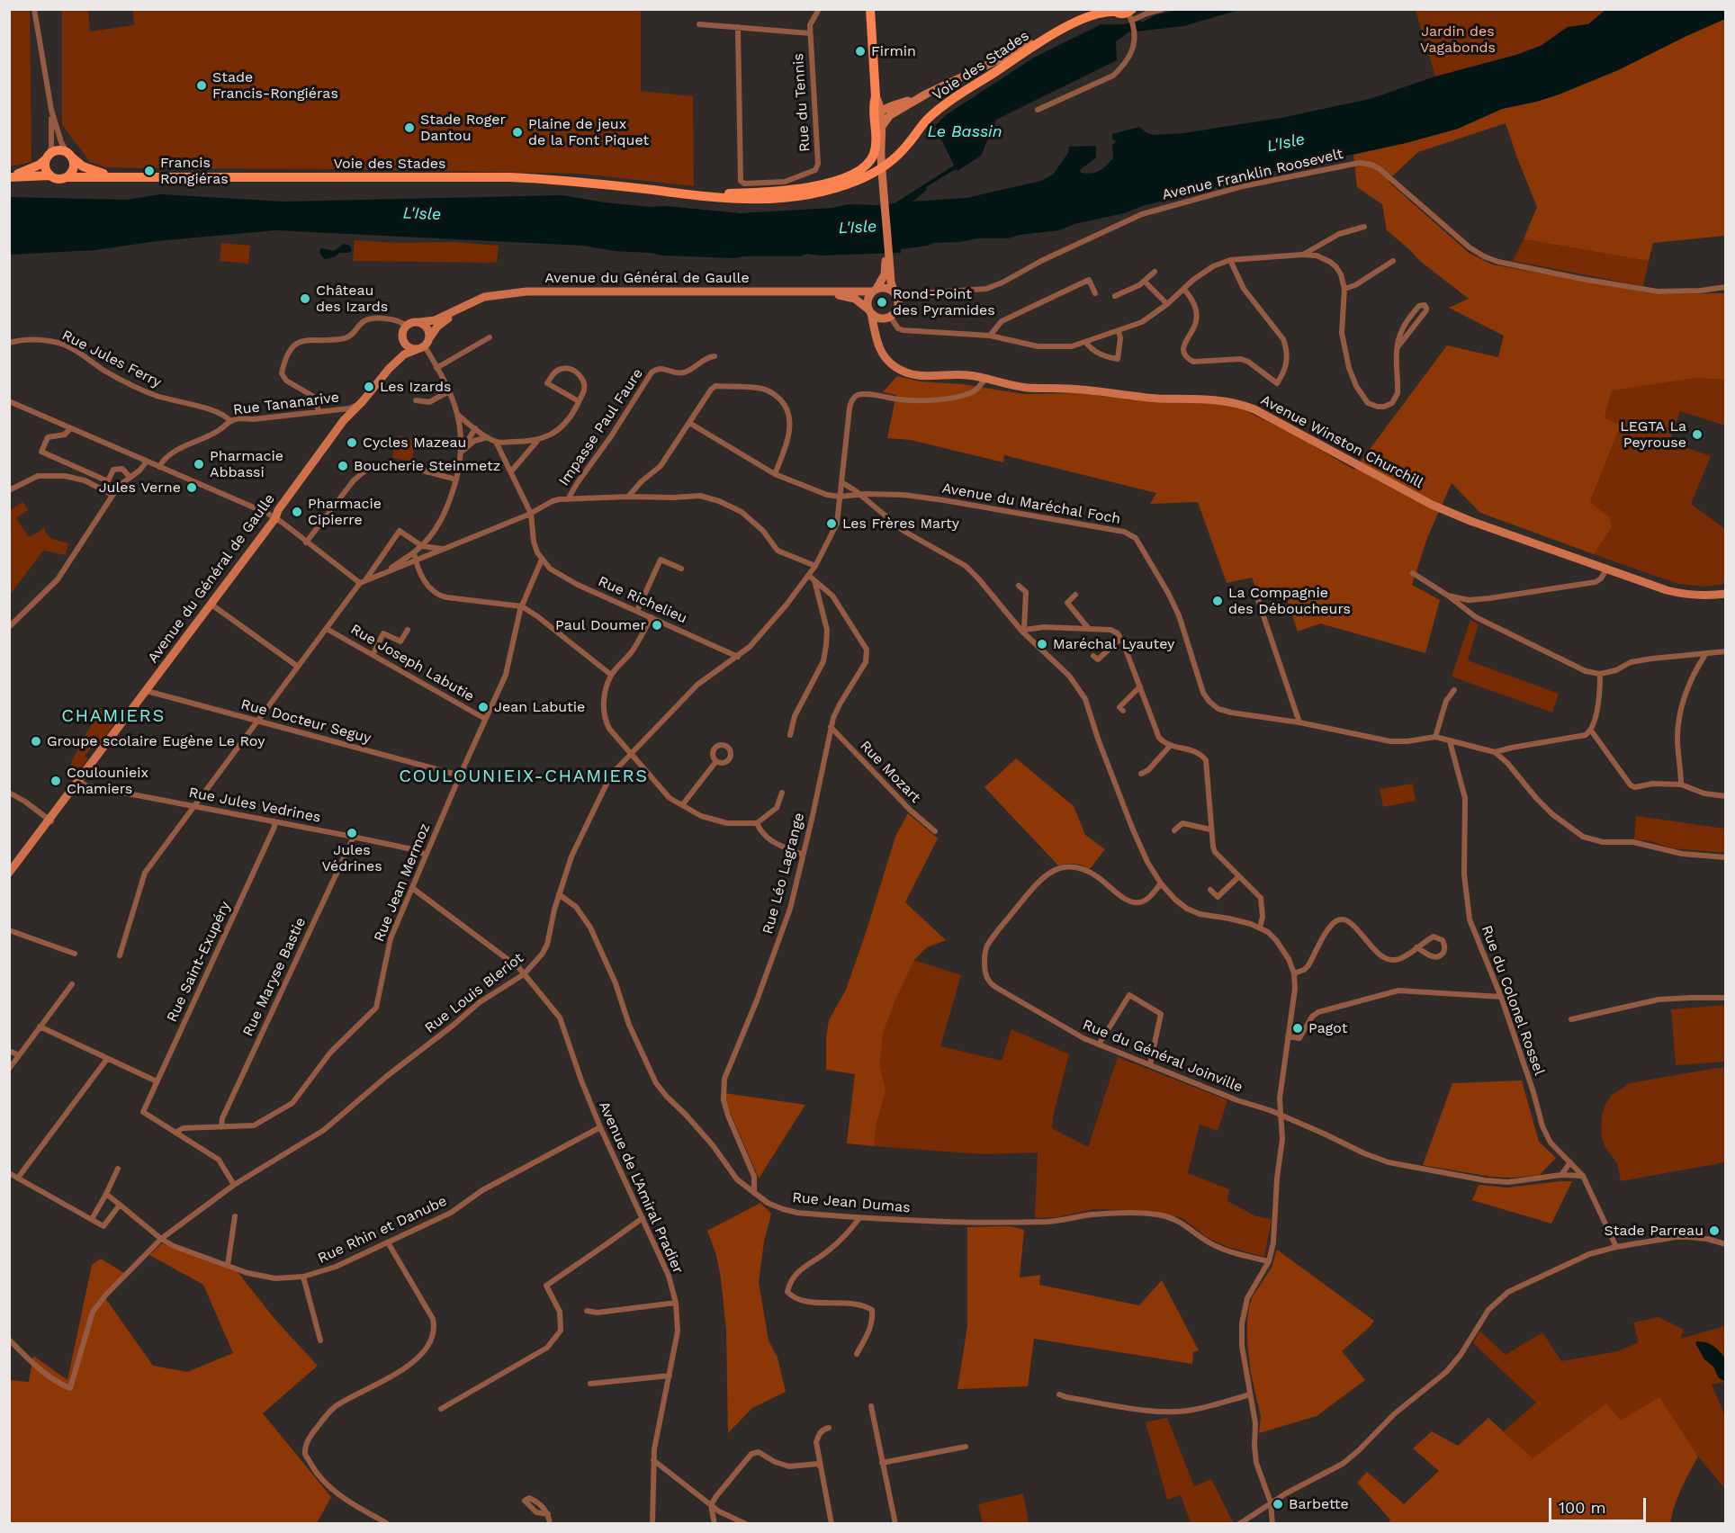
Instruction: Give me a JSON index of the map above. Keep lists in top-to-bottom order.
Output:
{
  "streets": {
    "main road": ["Voie des Stades", "Avenue du Général de Gaulle", "Avenue Winston Churchill"],
    "street": [
      "Rue du Tennis",
      "Avenue Franklin Roosevelt",
      "Rue Jules Ferry",
      "Rue Tananarive",
      "Impasse Paul Faure",
      "Avenue du Maréchal Foch",
      "Rue Richelieu",
      "Rue Joseph Labutie",
      "Rue Docteur Seguy",
      "Rue Mozart",
      "Rue Jules Vedrines",
      "Rue Léo Lagrange",
      "Rue Jean Mermoz",
      "Rue Saint-Exupéry",
      "Rue Maryse Bastie",
      "Rue Louis Bleriot",
      "Rue du Colonel Rossel",
      "Rue du Général Joinville",
      "Avenue de L'Amiral Pradier",
      "Rue Jean Dumas",
      "Rue Rhin et Danube"
    ]
  },
  "crossings": [
    ["Avenue Franklin Roosevelt", "Avenue du Général de Gaulle"],
    ["Avenue Franklin Roosevelt", "Avenue Winston Churchill"],
    ["Avenue du Général de Gaulle", "Rue Tananarive"],
    ["Avenue du Général de Gaulle", "Avenue Winston Churchill"],
    ["Avenue du Général de Gaulle", "Rue Docteur Seguy"],
    ["Avenue du Général de Gaulle", "Rue Jules Vedrines"],
    ["Rue Jules Ferry", "Rue Tananarive"],
    ["Avenue Winston Churchill", "Rue Louis Bleriot"],
    ["Avenue du Maréchal Foch", "Rue Louis Bleriot"],
    ["Avenue du Maréchal Foch", "Rue du Colonel Rossel"],
    ["Rue Richelieu", "Rue Jean Mermoz"],
    ["Rue Richelieu", "Rue Louis Bleriot"],
    ["Rue Joseph Labutie", "Rue Jean Mermoz"],
    ["Rue Docteur Seguy", "Rue Jean Mermoz"],
    ["Rue Mozart", "Rue Léo Lagrange"],
    ["Rue Jules Vedrines", "Rue Jean Mermoz"],
    ["Rue Jules Vedrines", "Rue Saint-Exupéry"],
    ["Rue Jules Vedrines", "Rue Maryse Bastie"],
    ["Rue Léo Lagrange", "Rue Louis Bleriot"],
    ["Rue Léo Lagrange", "Rue Jean Dumas"],
    ["Rue Jean Mermoz", "Rue Saint-Exupéry"],
    ["Rue Jean Mermoz", "Rue Maryse Bastie"],
    ["Rue Jean Mermoz", "Avenue de L'Amiral Pradier"],
    ["Rue Louis Bleriot", "Avenue de L'Amiral Pradier"],
    ["Rue Louis Bleriot", "Rue Jean Dumas"],
    ["Rue Louis Bleriot", "Rue Rhin et Danube"],
    ["Rue du Colonel Rossel", "Rue du Général Joinville"],
    ["Avenue de L'Amiral Pradier", "Rue Rhin et Danube"]
  ],
  "districts": ["CHAMIERS", "COULOUNIEIX-CHAMIERS"],
  "water": ["Le Bassin", "L'Isle"],
  "parks": ["Jardin des Vagabonds"],
  "places": [
    "Firmin",
    "Stade Francis-Rongiéras",
    "Stade Roger Dantou",
    "Plaine de jeux de la Font Piquet",
    "Francis Rongiéras",
    "Château des Izards",
    "Rond-Point des Pyramides",
    "Les Izards",
    "LEGTA La Peyrouse",
    "Cycles Mazeau",
    "Pharmacie Abbassi",
    "Boucherie Steinmetz",
    "Jules Verne",
    "Pharmacie Cipierre",
    "Les Frères Marty",
    "La Compagnie des Déboucheurs",
    "Paul Doumer",
    "Maréchal Lyautey",
    "Jean Labutie",
    "Groupe scolaire Eugène Le Roy",
    "Coulounieix Chamiers",
    "Jules Védrines",
    "Pagot",
    "Stade Parreau",
    "Barbette"
  ],
  "scale_bar": "100 m"
}
